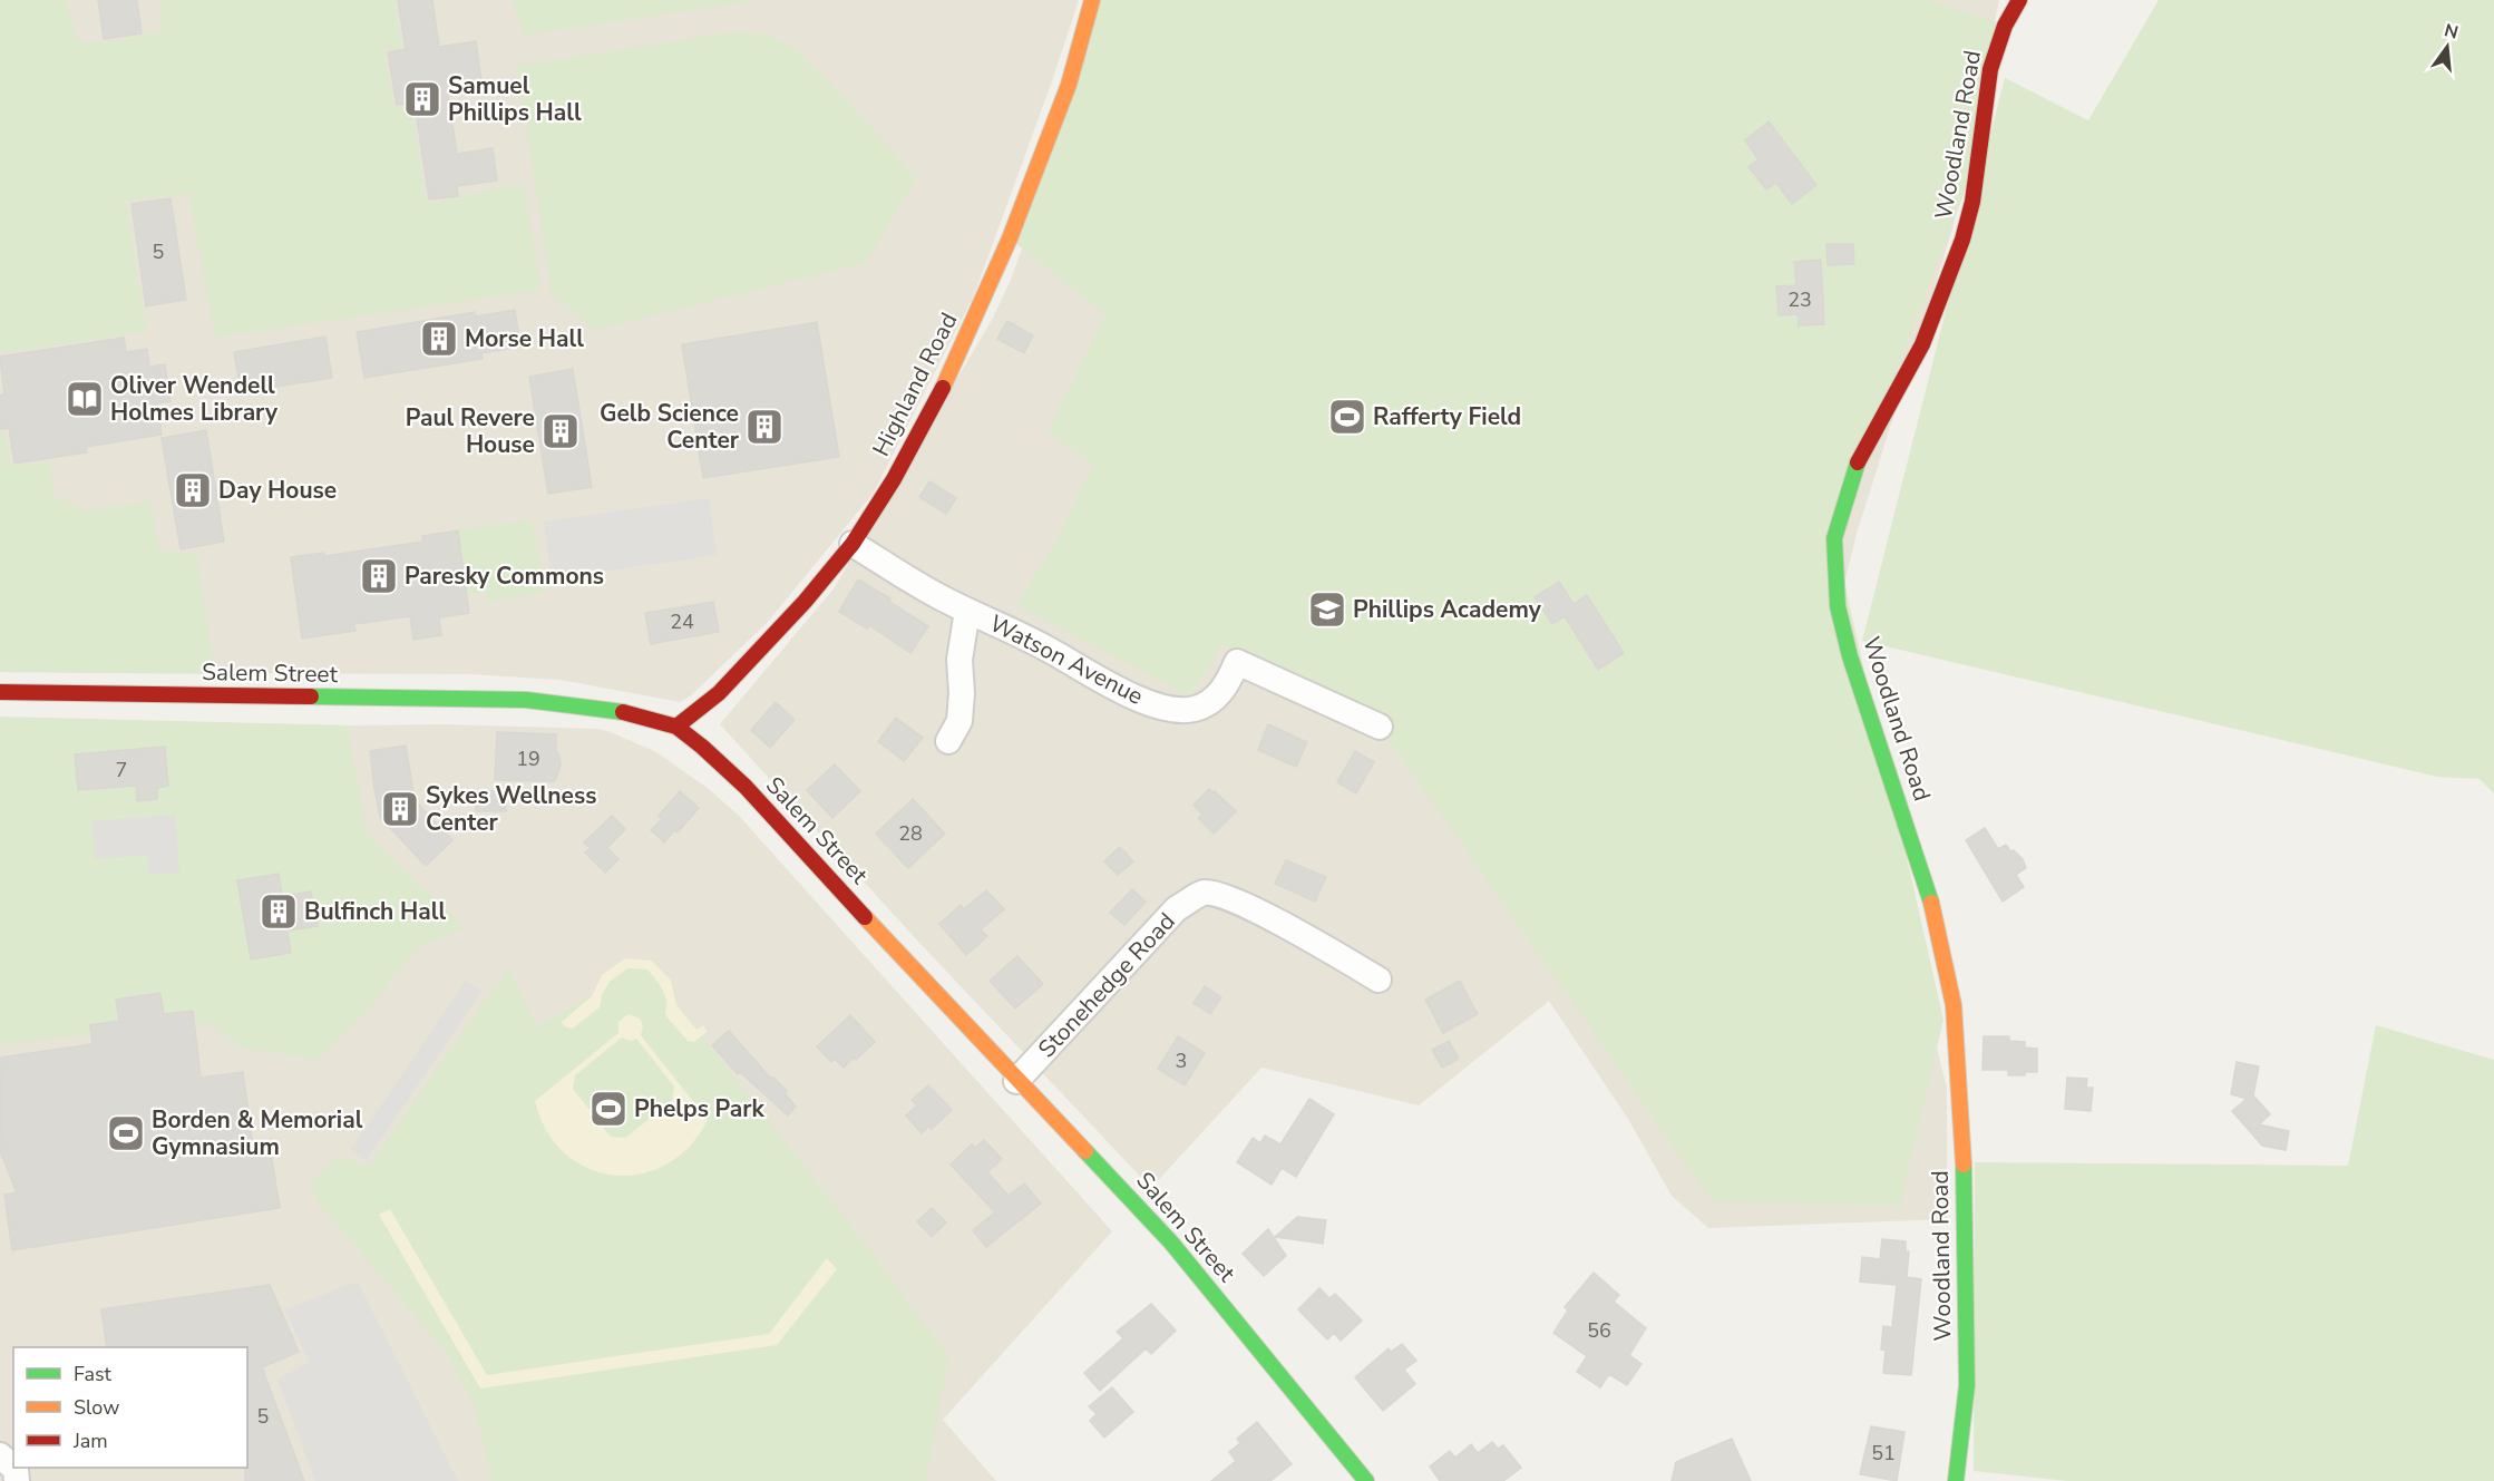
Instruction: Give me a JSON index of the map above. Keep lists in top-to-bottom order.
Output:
{
  "streets": {
    "street": [
      "Woodland Road",
      "Highland Road",
      "Watson Avenue",
      "Salem Street",
      "Stonehedge Road"
    ]
  },
  "crossings": [
    ["Highland Road", "Watson Avenue"],
    ["Highland Road", "Salem Street"],
    ["Salem Street", "Stonehedge Road"]
  ],
  "places": {
    "building": [
      "Samuel Phillips Hall",
      "Morse Hall",
      "Gelb Science Center",
      "Paul Revere House",
      "Day House",
      "Paresky Commons",
      "Sykes Wellness Center",
      "Bulfinch Hall"
    ],
    "library": ["Oliver Wendell Holmes Library"],
    "sports": ["Rafferty Field", "Phelps Park", "Borden & Memorial Gymnasium"],
    "school or university": ["Phillips Academy"]
  },
  "house_numbers": [
    "5",
    "23",
    "24",
    "19",
    "7",
    "28",
    "3",
    "56",
    "5",
    "51"
  ],
  "legend": ["Fast", "Slow", "Jam"],
  "north": "top"
}
